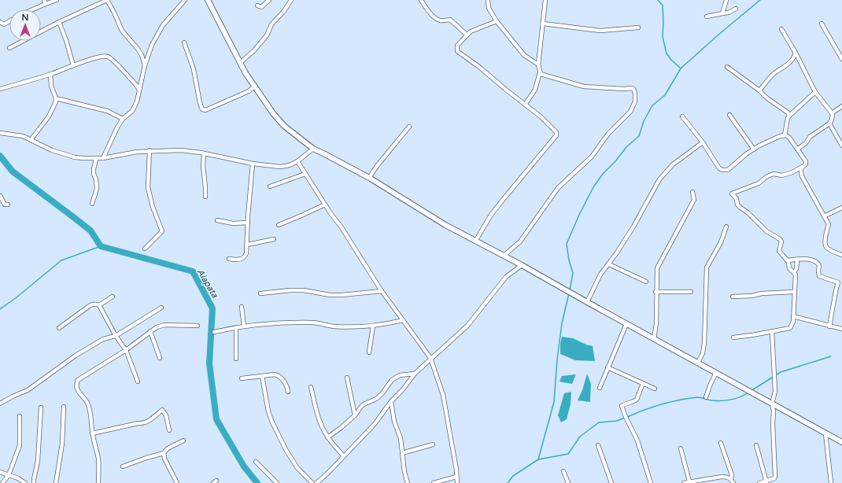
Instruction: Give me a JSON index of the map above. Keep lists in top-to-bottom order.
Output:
{
  "water": ["Alapata"],
  "north": "top"
}
